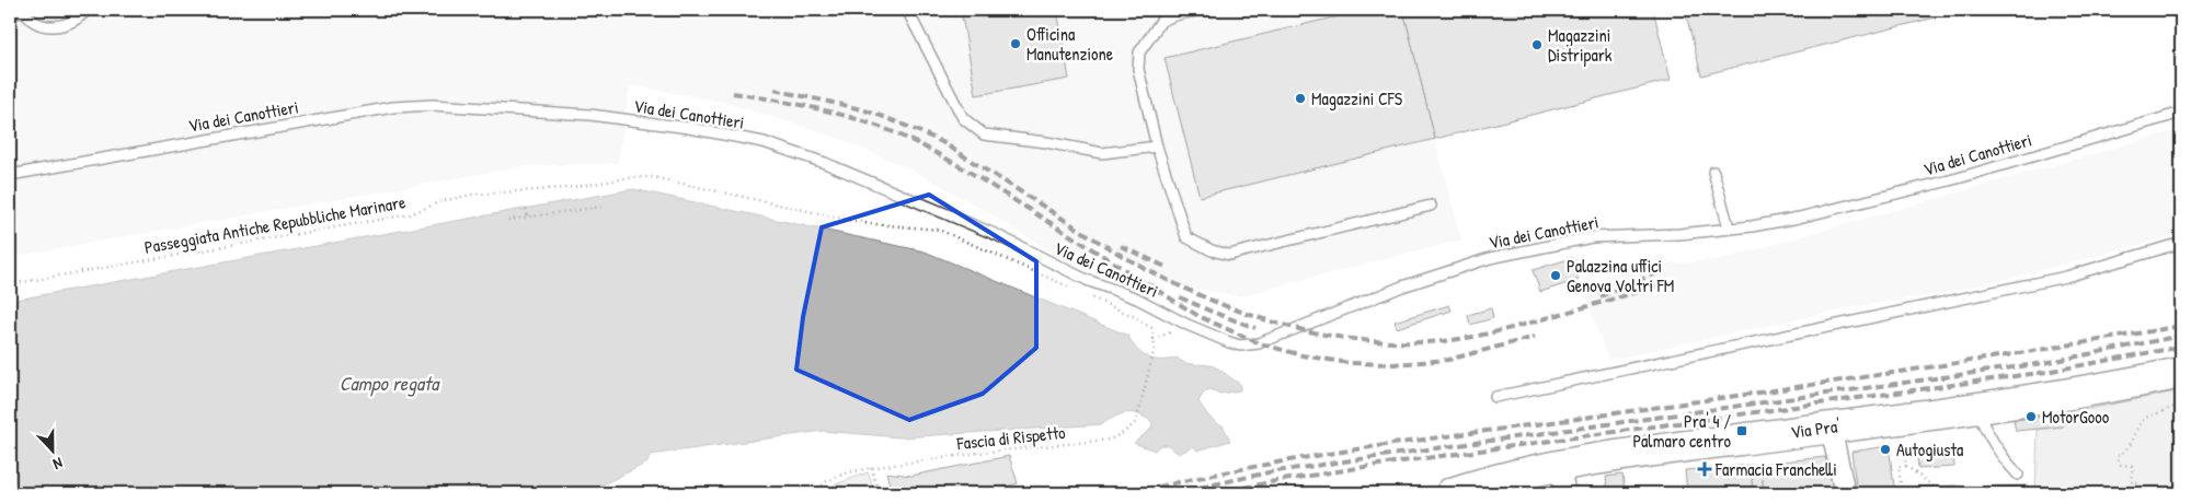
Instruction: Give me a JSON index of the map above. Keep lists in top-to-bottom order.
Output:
{
  "streets": {
    "main road": ["Via Pra'"],
    "lane": ["Via dei Canottieri"],
    "path": ["Passeggiata Antiche Repubbliche Marinare", "Fascia di Rispetto"]
  },
  "water": ["Campo regata"],
  "places": {
    "other": [
      "Officina Manutenzione",
      "Magazzini Distripark",
      "Magazzini CFS",
      "Palazzina uffici Genova Voltri FM",
      "MotorGooo",
      "Autogiusta"
    ],
    "transit": ["Pra' 4 / Palmaro centro"],
    "health": ["Farmacia Franchelli"]
  },
  "north": "bottom"
}
